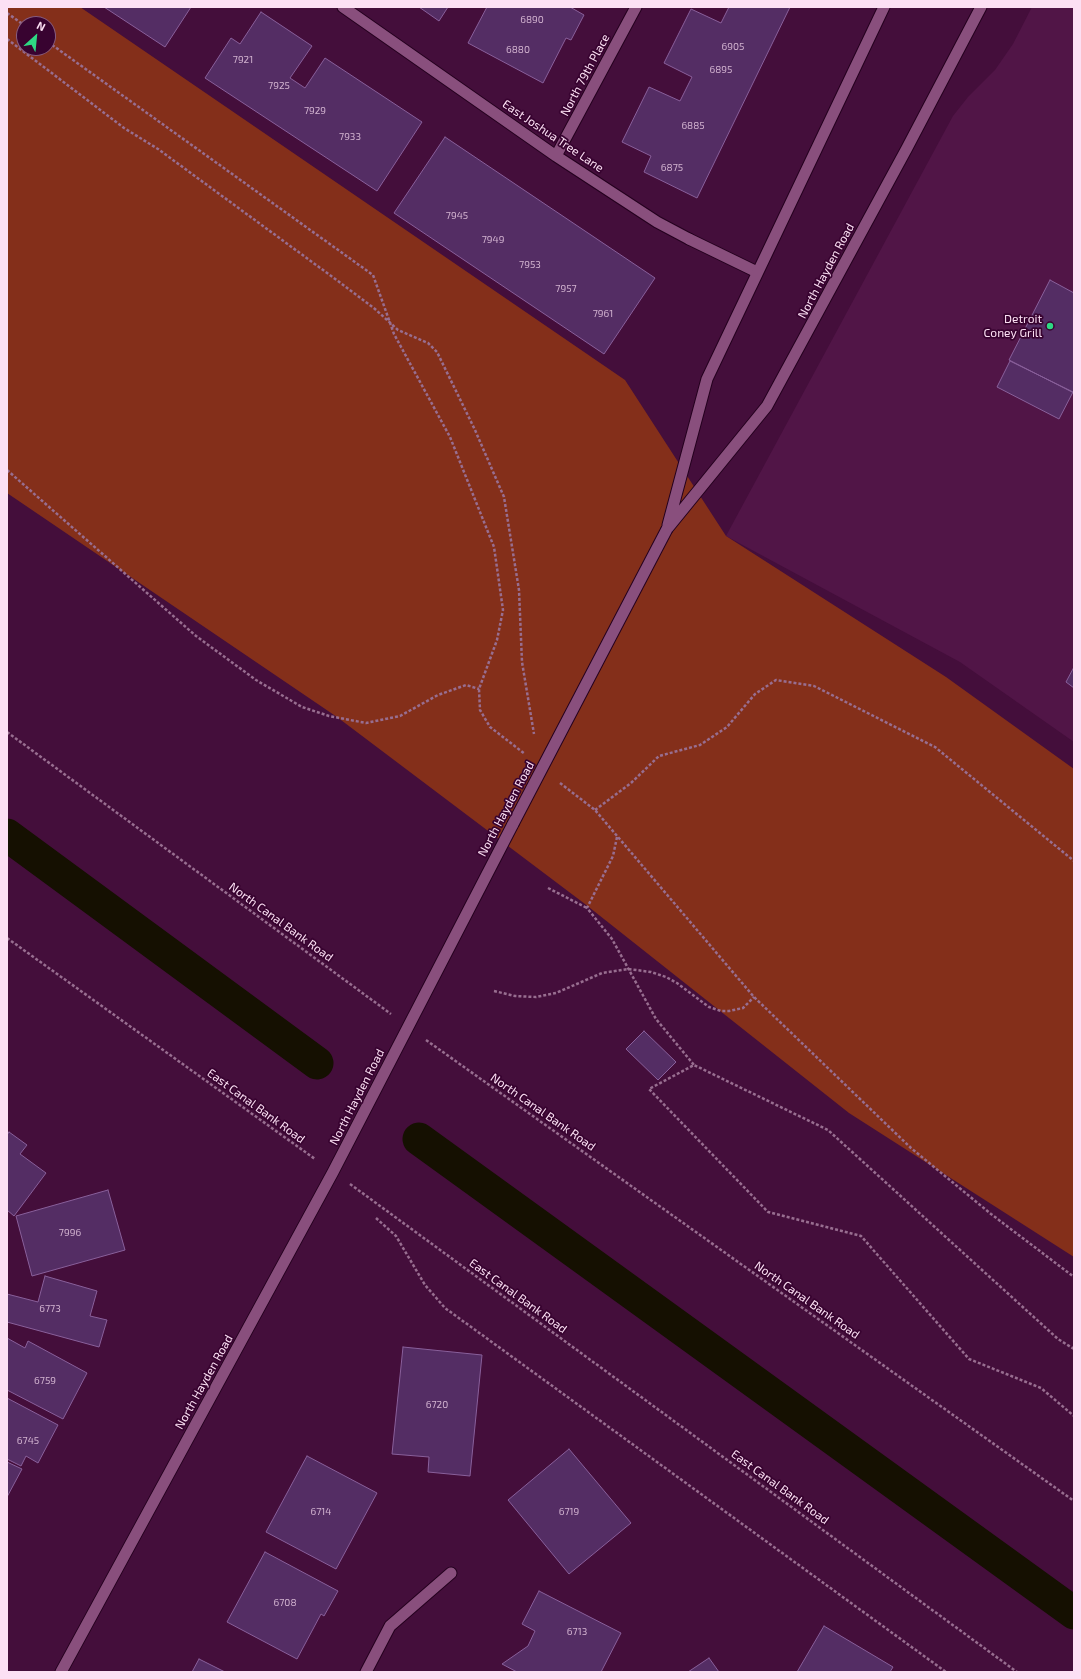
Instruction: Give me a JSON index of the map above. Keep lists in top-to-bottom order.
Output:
{
  "streets": {
    "main road": ["North 79th Place", "East Joshua Tree Lane", "North Hayden Road"],
    "path": ["North Canal Bank Road", "East Canal Bank Road"]
  },
  "crossings": [
    ["North 79th Place", "East Joshua Tree Lane"],
    ["East Joshua Tree Lane", "North Hayden Road"],
    ["North Hayden Road", "North Canal Bank Road"],
    ["North Hayden Road", "East Canal Bank Road"]
  ],
  "places": ["Detroit Coney Grill"],
  "house_numbers": [
    "6890",
    "6905",
    "6880",
    "7921",
    "6895",
    "7925",
    "7929",
    "6885",
    "7933",
    "6875",
    "7945",
    "7949",
    "7953",
    "7957",
    "7961",
    "7996",
    "6773",
    "6759",
    "6720",
    "6745",
    "6714",
    "6719",
    "6708",
    "6713"
  ],
  "north": "top right"
}
